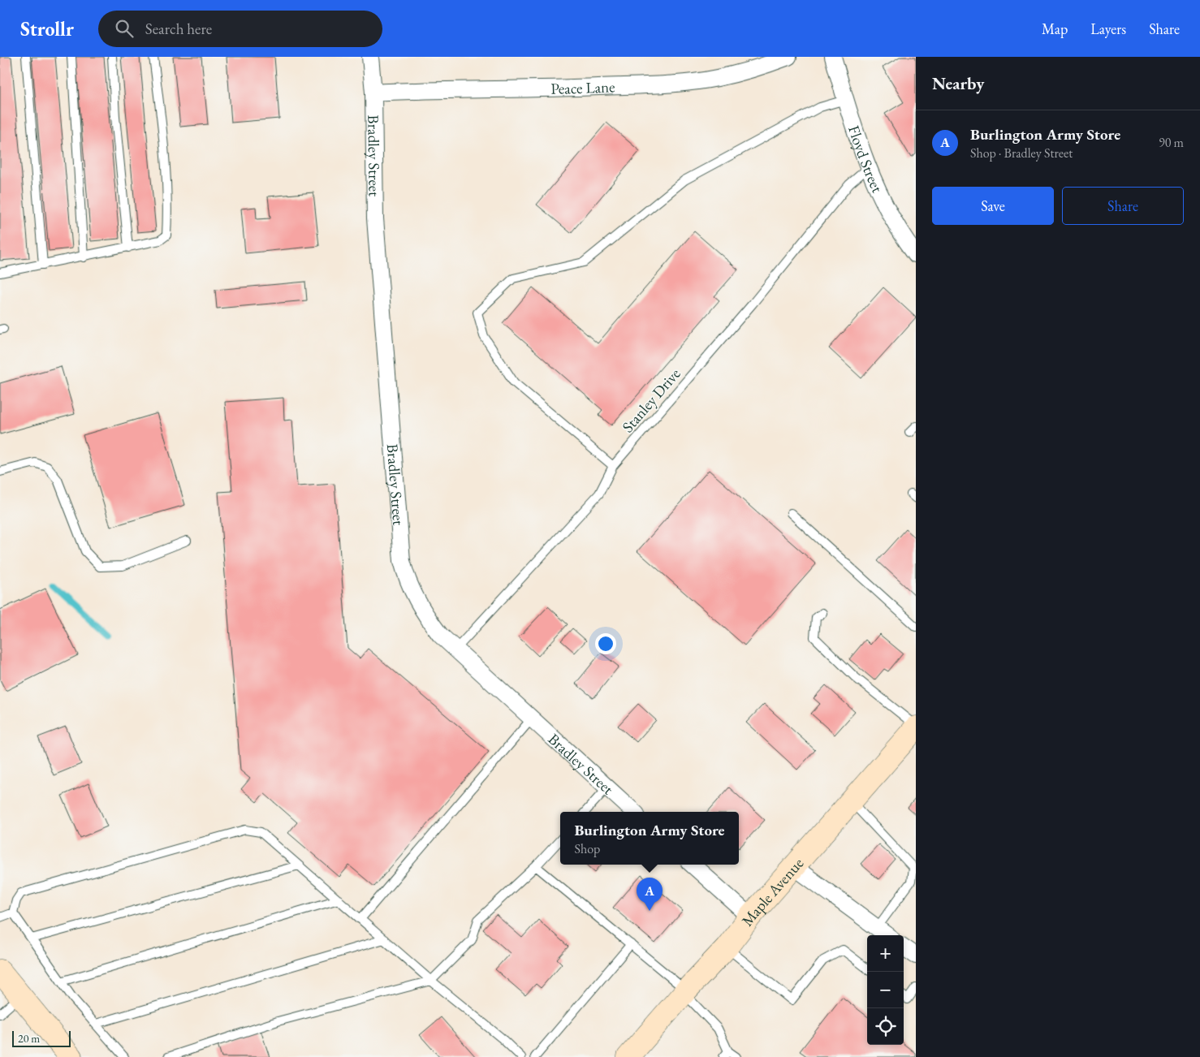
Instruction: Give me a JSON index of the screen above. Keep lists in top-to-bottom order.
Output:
{
  "streets": {
    "main road": ["Maple Avenue"],
    "street": ["Peace Lane", "Bradley Street", "Floyd Street"],
    "lane": ["Stanley Drive"]
  },
  "crossings": [
    ["Peace Lane", "Bradley Street"],
    ["Bradley Street", "Stanley Drive"],
    ["Floyd Street", "Stanley Drive"]
  ],
  "scale_bar": "20 m",
  "page": {
    "header": "Strollr",
    "search": "Search here",
    "nav": ["Map", "Layers", "Share"],
    "heading": "Nearby",
    "list": [
      {
        "mark": "A",
        "name": "Burlington Army Store",
        "note": "Shop · Bradley Street",
        "value": "90 m"
      }
    ],
    "buttons": ["Save", "Share"],
    "popup": ["Burlington Army Store", "Shop"],
    "pins": "A",
    "map_buttons": ["+", "−"],
    "scale": "20 m"
  }
}
